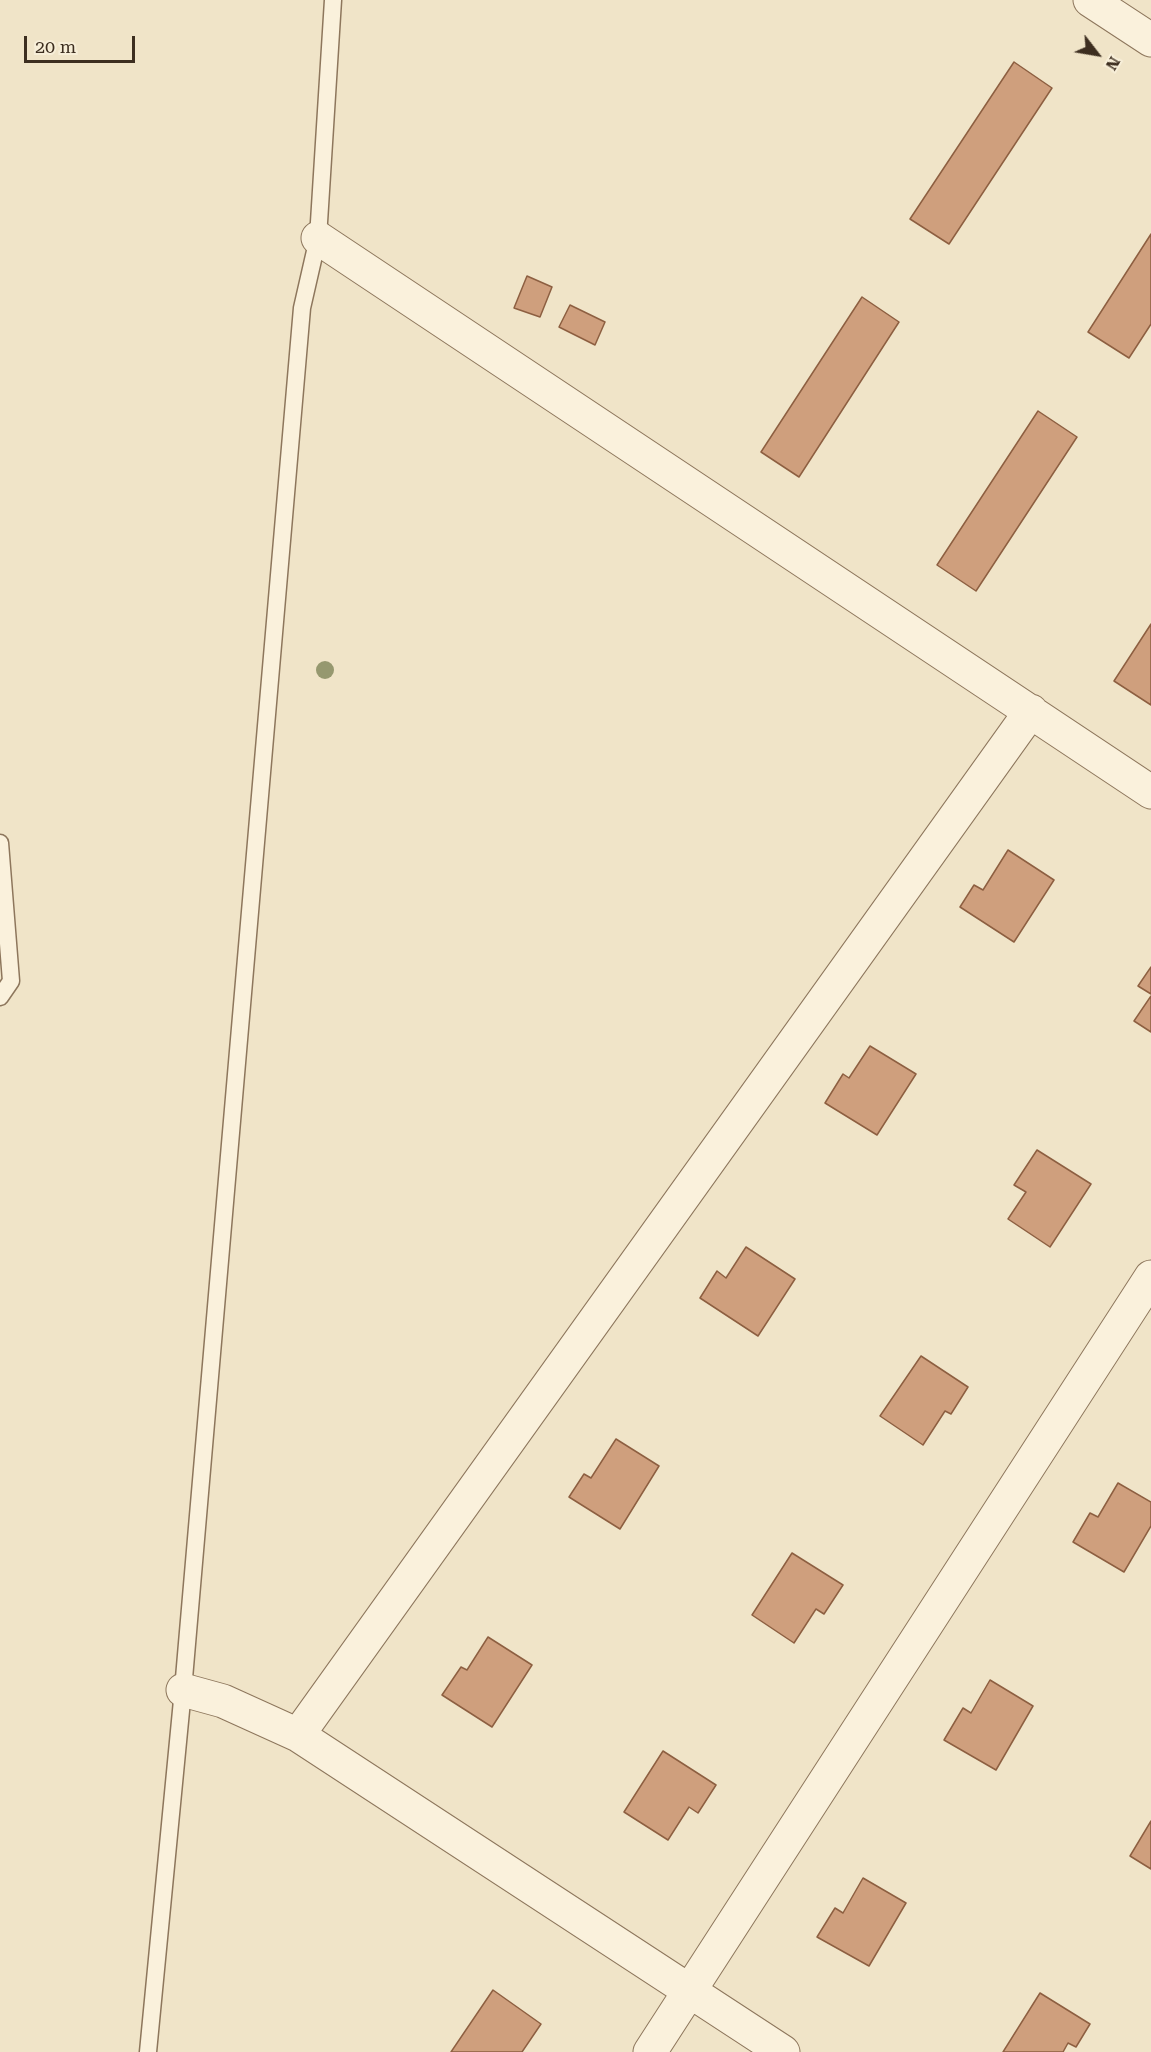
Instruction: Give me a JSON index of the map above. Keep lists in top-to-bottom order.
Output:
{
  "scale_bar": "20 m",
  "north": "bottom right"
}
